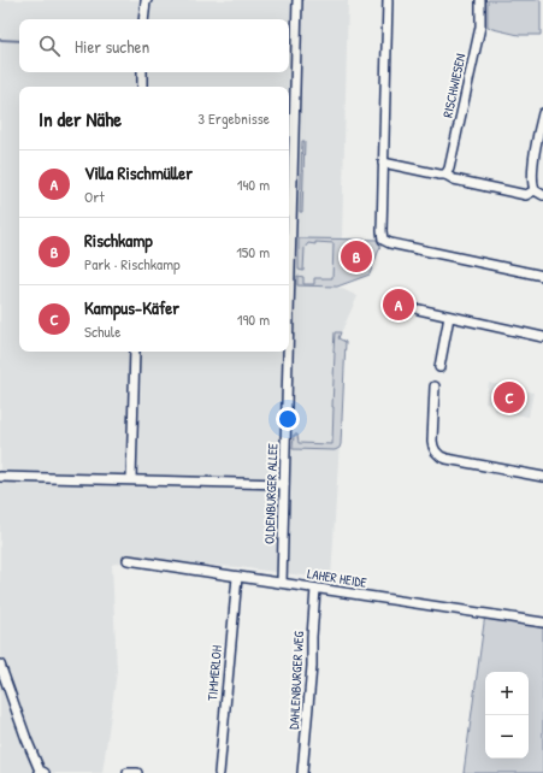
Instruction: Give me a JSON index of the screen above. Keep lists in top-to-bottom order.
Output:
{
  "streets": {
    "street": [
      "RISCHWIESEN",
      "OLDENBURGER ALLEE",
      "LAHER HEIDE",
      "TIMMERLOH",
      "DAHLENBURGER WEG"
    ]
  },
  "crossings": [
    ["OLDENBURGER ALLEE", "LAHER HEIDE"],
    ["LAHER HEIDE", "TIMMERLOH"],
    ["LAHER HEIDE", "DAHLENBURGER WEG"]
  ],
  "page": {
    "search": "Hier suchen",
    "heading": ["In der Nähe", "3 Ergebnisse"],
    "list": [
      {
        "mark": "A",
        "name": "Villa Rischmüller",
        "note": "Ort",
        "value": "140 m"
      },
      {
        "mark": "B",
        "name": "Rischkamp",
        "note": "Park · Rischkamp",
        "value": "150 m"
      },
      {
        "mark": "C",
        "name": "Kampus-Käfer",
        "note": "Schule",
        "value": "190 m"
      }
    ],
    "pins": ["B", "A", "C"],
    "map_buttons": ["+", "−"]
  }
}
